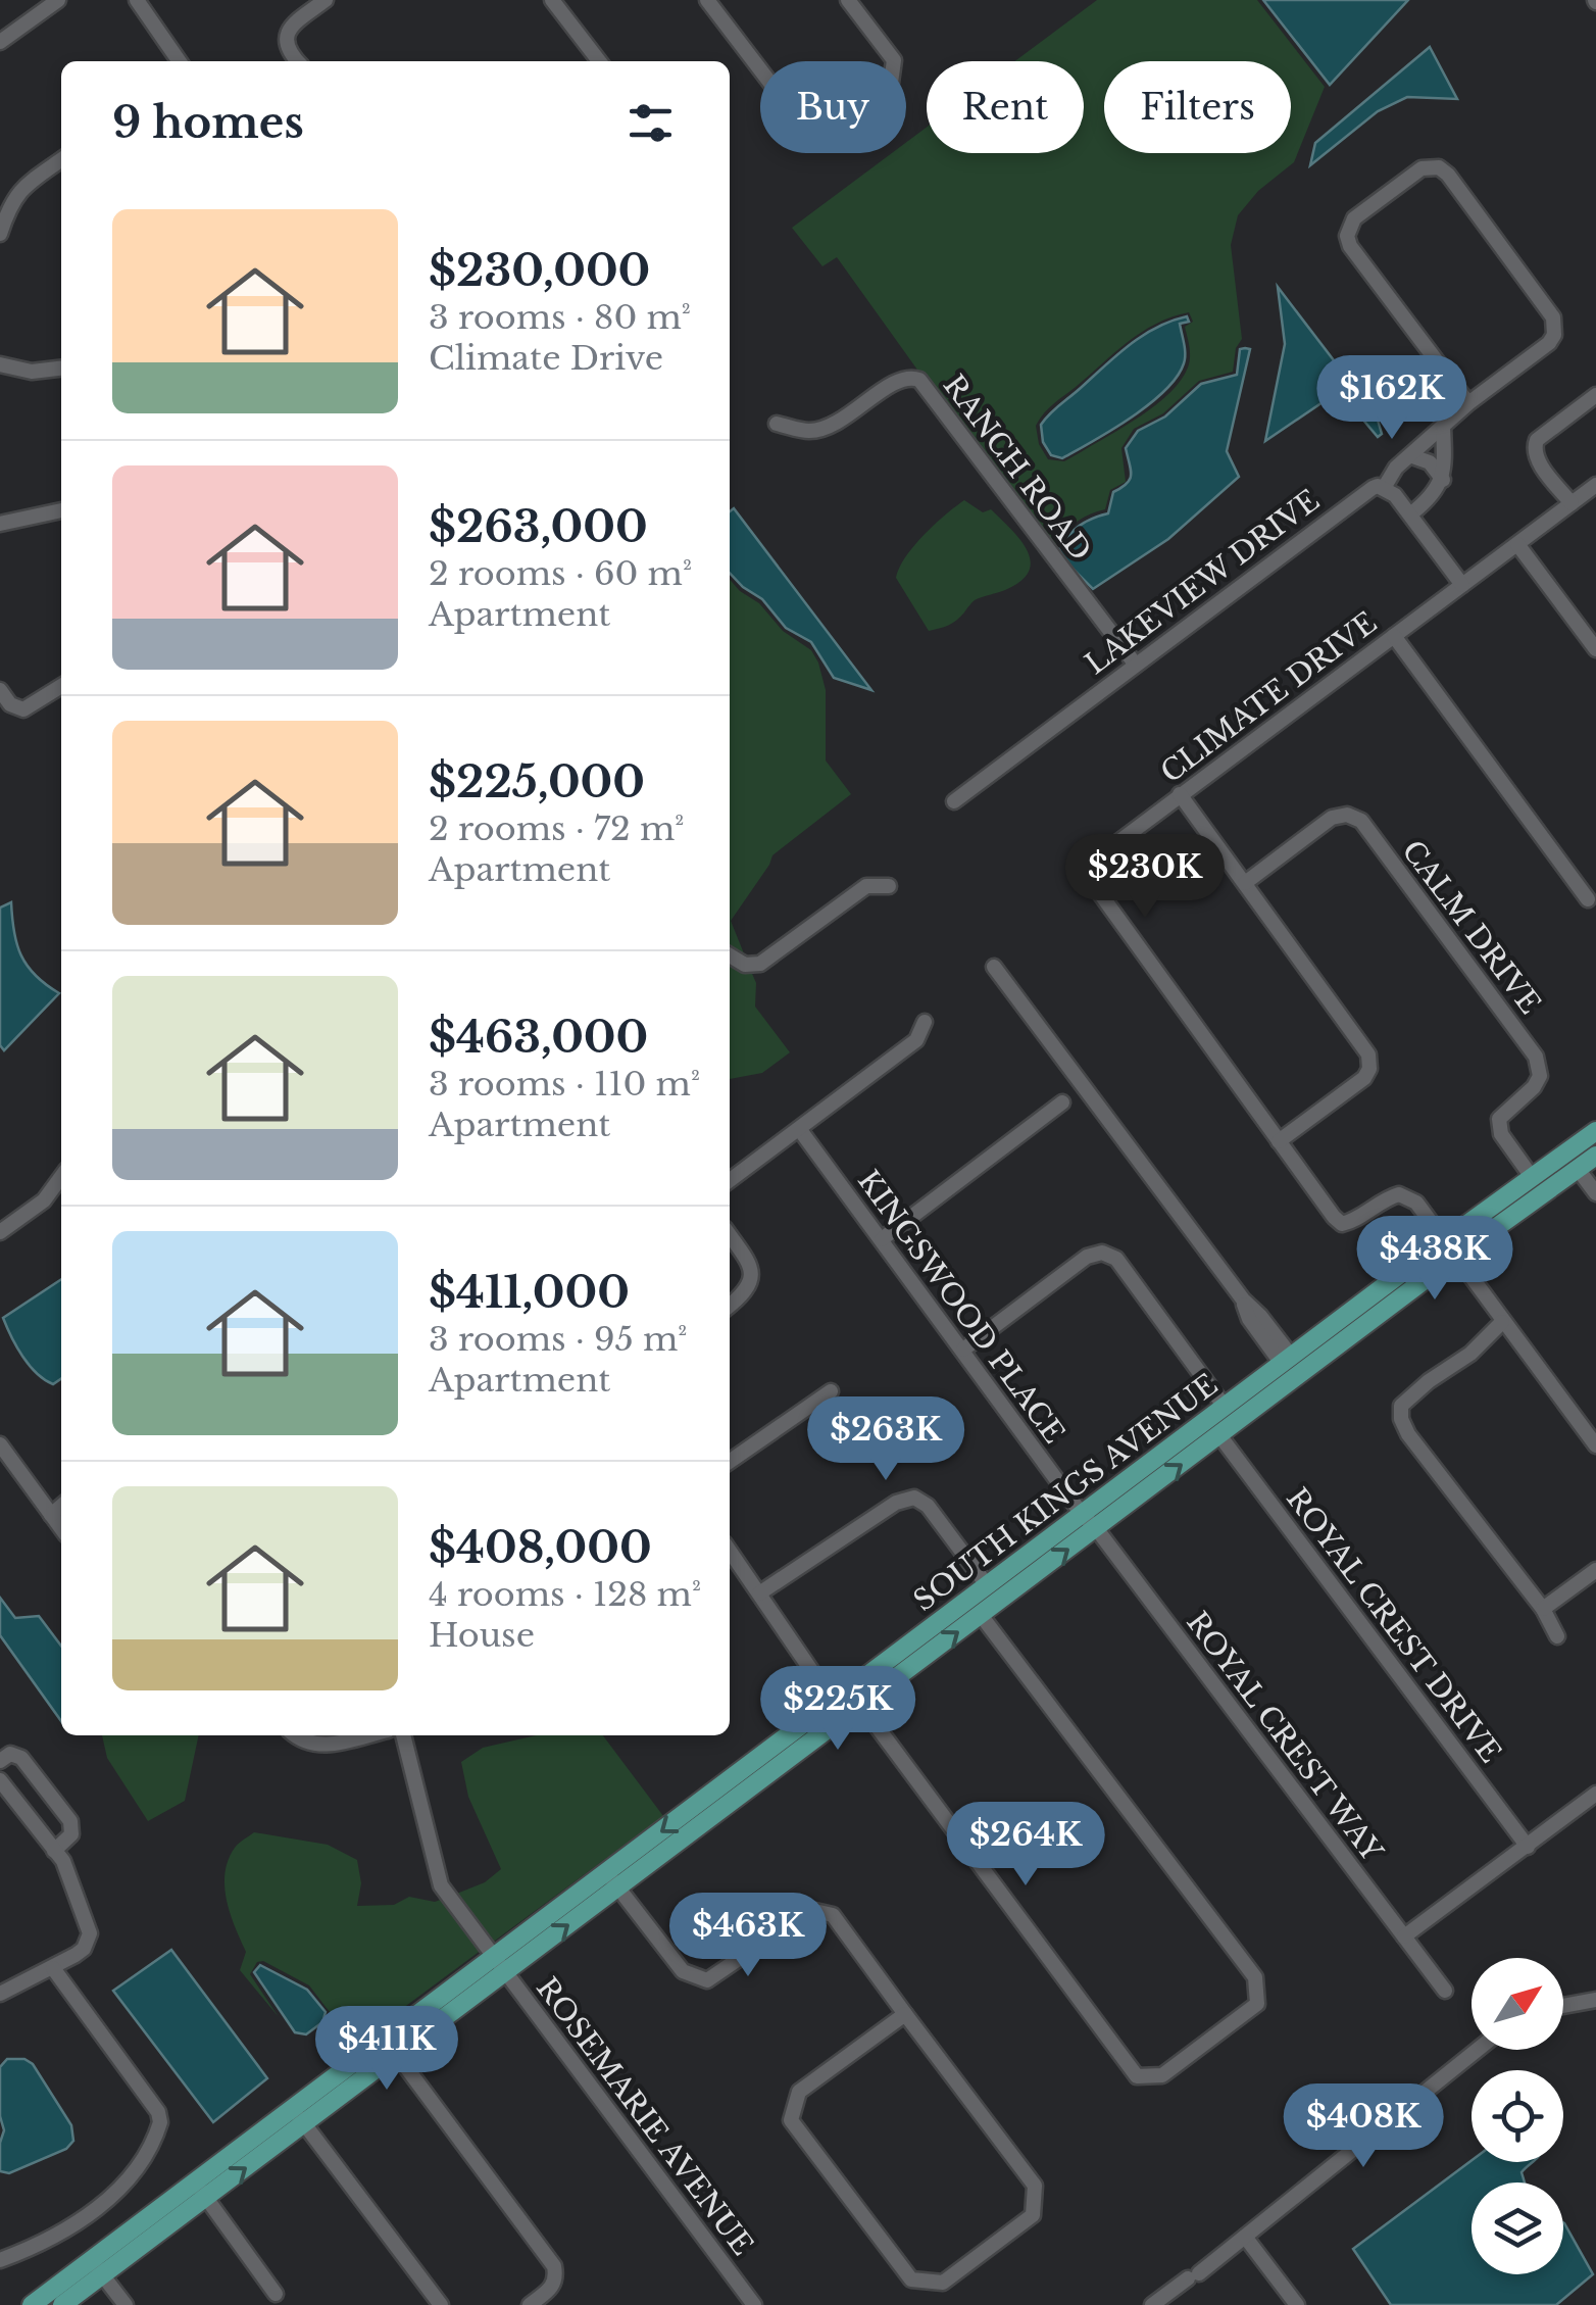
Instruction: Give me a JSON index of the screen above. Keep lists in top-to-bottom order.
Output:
{
  "streets": {
    "main road": ["SOUTH KINGS AVENUE"],
    "street": [
      "RANCH ROAD",
      "LAKEVIEW DRIVE",
      "CLIMATE DRIVE",
      "CALM DRIVE",
      "KINGSWOOD PLACE",
      "ROYAL CREST DRIVE",
      "ROYAL CREST WAY",
      "ROSEMARIE AVENUE"
    ]
  },
  "crossings": [
    ["RANCH ROAD", "LAKEVIEW DRIVE"],
    ["CLIMATE DRIVE", "SOUTH KINGS AVENUE"],
    ["CALM DRIVE", "SOUTH KINGS AVENUE"],
    ["KINGSWOOD PLACE", "SOUTH KINGS AVENUE"],
    ["KINGSWOOD PLACE", "ROYAL CREST WAY"],
    ["SOUTH KINGS AVENUE", "ROYAL CREST DRIVE"],
    ["SOUTH KINGS AVENUE", "ROYAL CREST WAY"],
    ["SOUTH KINGS AVENUE", "ROSEMARIE AVENUE"]
  ],
  "north": "top right",
  "page": {
    "chip": ["Buy", "Rent", "Filters"],
    "heading": "9 homes",
    "list": [
      {
        "name": "$230,000",
        "note": "3 rooms · 80 m² · Climate Drive"
      },
      {
        "name": "$263,000",
        "note": "2 rooms · 60 m² · Apartment"
      },
      {
        "name": "$225,000",
        "note": "2 rooms · 72 m² · Apartment"
      },
      {
        "name": "$463,000",
        "note": "3 rooms · 110 m² · Apartment"
      },
      {
        "name": "$411,000",
        "note": "3 rooms · 95 m² · Apartment"
      },
      {
        "name": "$408,000",
        "note": "4 rooms · 128 m² · House"
      }
    ],
    "price": [
      "$162K",
      "$230K",
      "$438K",
      "$263K",
      "$225K",
      "$264K",
      "$463K",
      "$411K",
      "$408K"
    ]
  }
}
